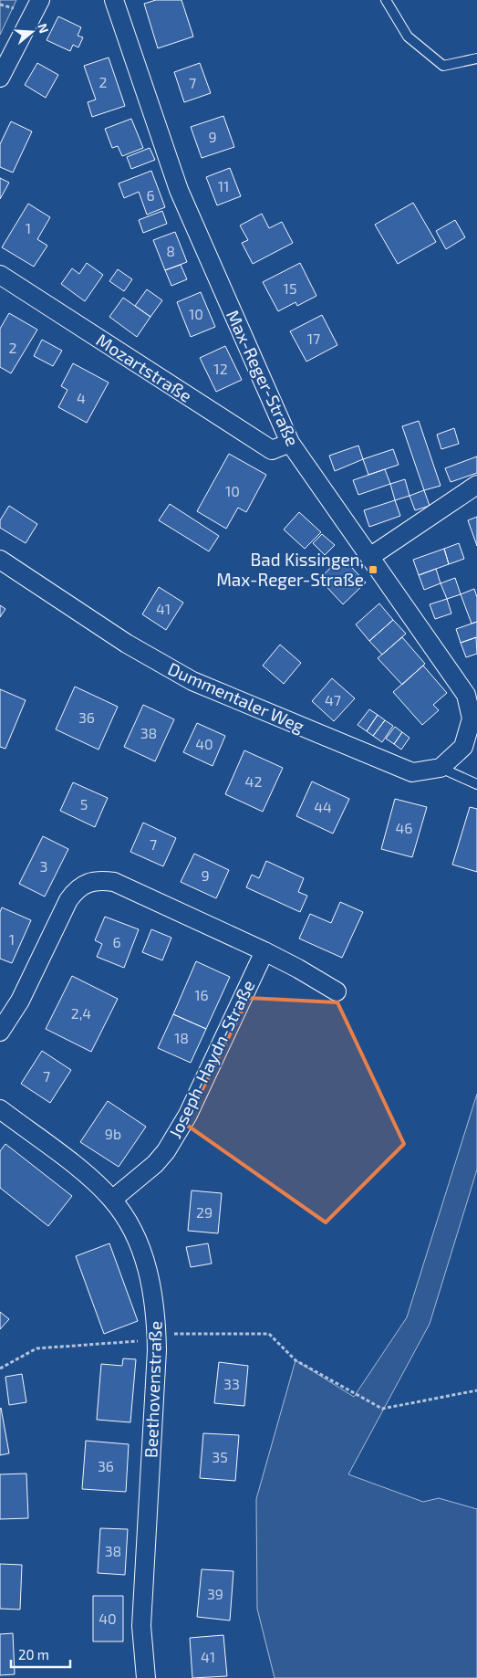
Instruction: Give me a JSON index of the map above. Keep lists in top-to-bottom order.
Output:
{
  "streets": {
    "street": [
      "Mozartstraße",
      "Max-Reger-Straße",
      "Dummentaler Weg",
      "Joseph-Haydn-Straße",
      "Beethovenstraße"
    ]
  },
  "crossings": [
    ["Mozartstraße", "Max-Reger-Straße"],
    ["Max-Reger-Straße", "Dummentaler Weg"],
    ["Joseph-Haydn-Straße", "Beethovenstraße"]
  ],
  "places": {
    "transit": ["Bad Kissingen, Max-Reger-Straße"]
  },
  "house_numbers": [
    "2",
    "7",
    "9",
    "11",
    "6",
    "1",
    "8",
    "15",
    "10",
    "17",
    "2",
    "12",
    "4",
    "10",
    "41",
    "47",
    "36",
    "38",
    "40",
    "42",
    "5",
    "44",
    "46",
    "7",
    "3",
    "9",
    "1",
    "6",
    "16",
    "2,4",
    "18",
    "7",
    "9b",
    "29",
    "33",
    "35",
    "36",
    "38",
    "39",
    "40",
    "41"
  ],
  "scale_bar": "20 m",
  "north": "right"
}
